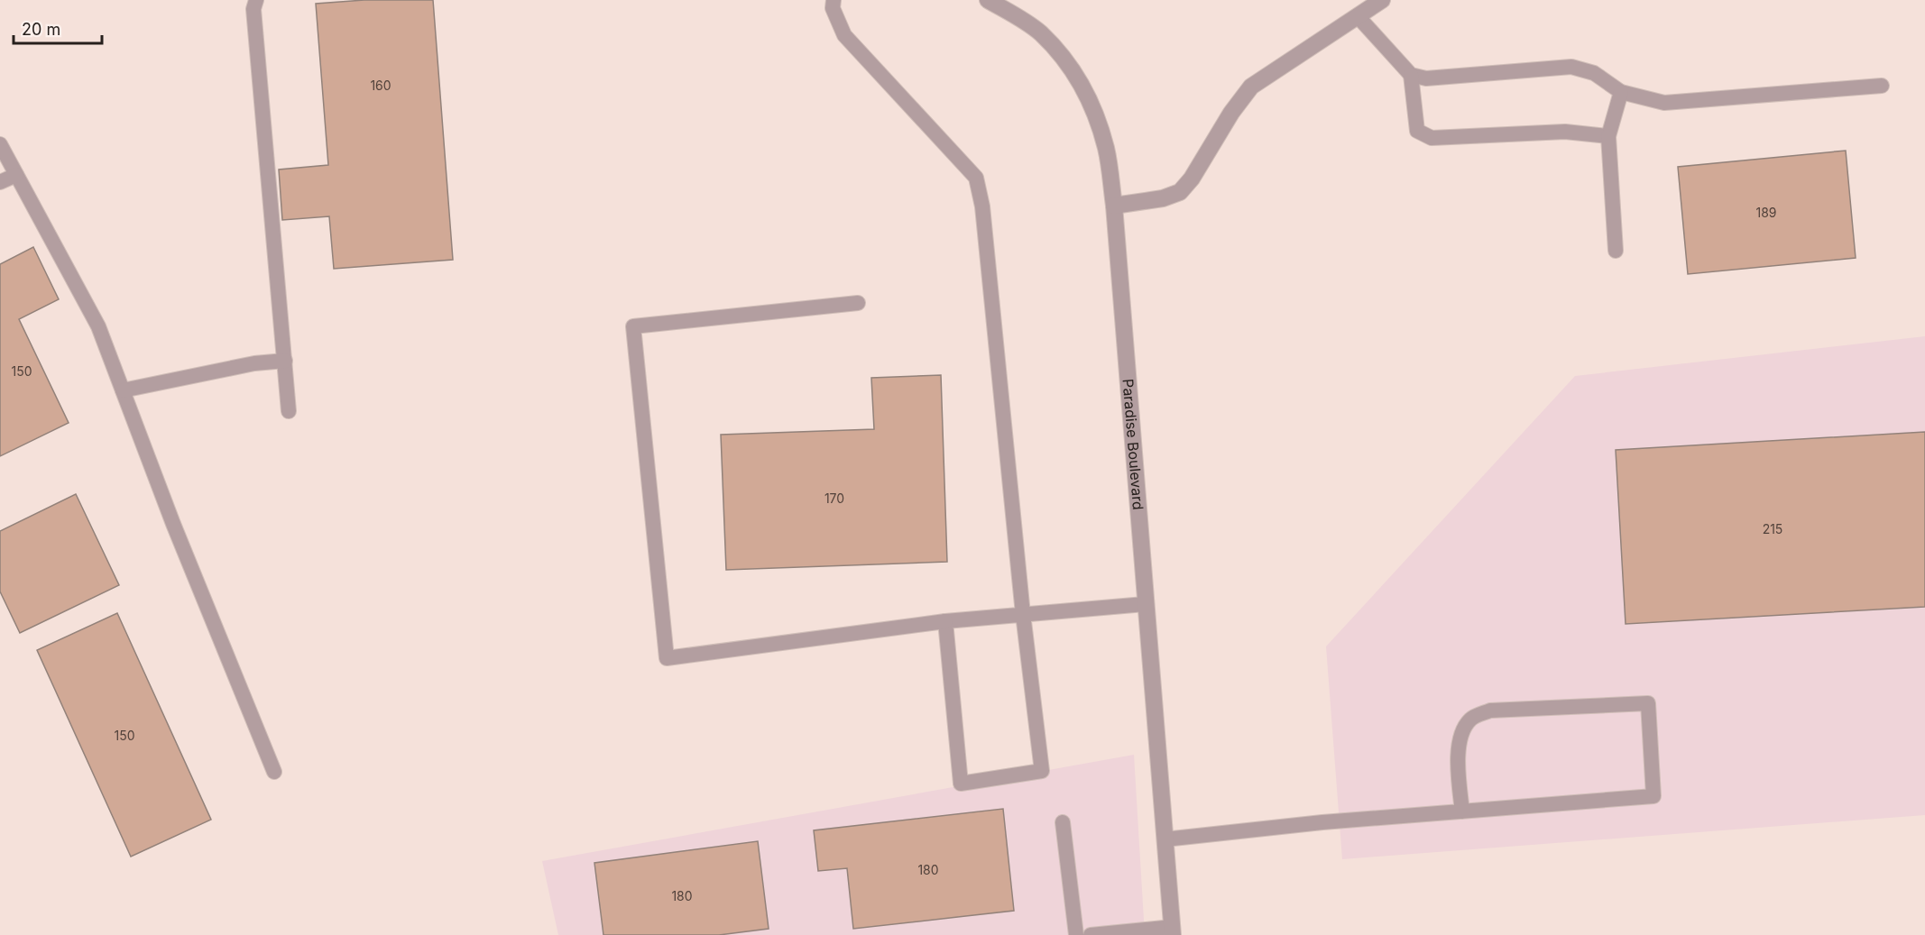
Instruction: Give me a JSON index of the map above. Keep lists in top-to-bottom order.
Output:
{
  "streets": {
    "street": ["Paradise Boulevard"]
  },
  "house_numbers": [
    "160",
    "189",
    "150",
    "170",
    "215",
    "150",
    "180",
    "180"
  ],
  "scale_bar": "20 m"
}
